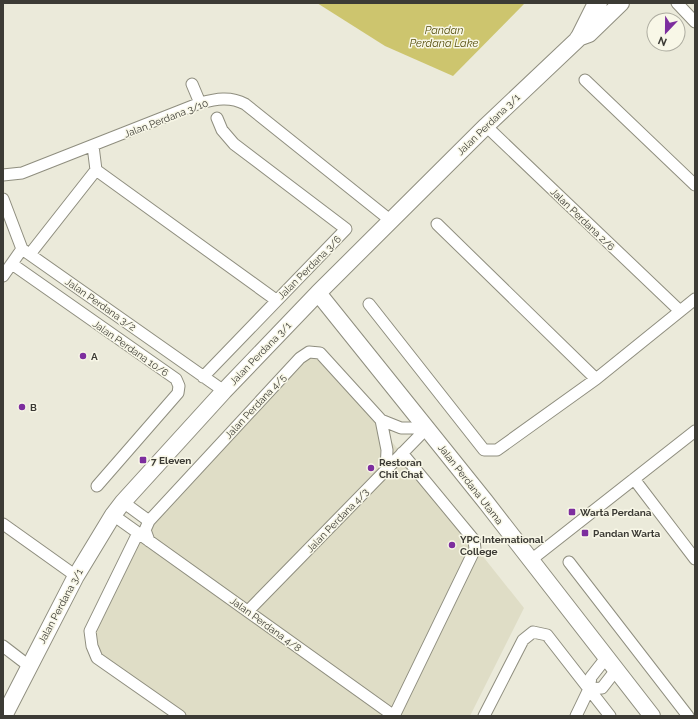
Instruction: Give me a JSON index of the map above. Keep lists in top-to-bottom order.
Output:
{
  "streets": {
    "street": [
      "Jalan Perdana 3/10",
      "Jalan Perdana 3/1",
      "Jalan Perdana 2/6",
      "Jalan Perdana 3/6",
      "Jalan Perdana 3/2",
      "Jalan Perdana 10/6",
      "Jalan Perdana 4/5",
      "Jalan Perdana Utama",
      "Jalan Perdana 4/3",
      "Jalan Perdana 4/8"
    ]
  },
  "crossings": [
    ["Jalan Perdana 3/10", "Jalan Perdana 3/1"],
    ["Jalan Perdana 3/1", "Jalan Perdana 2/6"],
    ["Jalan Perdana 3/1", "Jalan Perdana 3/2"],
    ["Jalan Perdana 3/1", "Jalan Perdana Utama"],
    ["Jalan Perdana 3/1", "Jalan Perdana 4/8"],
    ["Jalan Perdana 3/6", "Jalan Perdana 3/2"],
    ["Jalan Perdana 4/5", "Jalan Perdana Utama"],
    ["Jalan Perdana 4/5", "Jalan Perdana 4/3"],
    ["Jalan Perdana Utama", "Jalan Perdana 4/3"],
    ["Jalan Perdana 4/3", "Jalan Perdana 4/8"]
  ],
  "water": ["Pandan Perdana Lake"],
  "places": {
    "other": [
      "A",
      "B",
      "Restoran Chit Chat",
      "YPC International College"
    ],
    "transit": ["7 Eleven", "Warta Perdana", "Pandan Warta"]
  },
  "north": "bottom"
}
